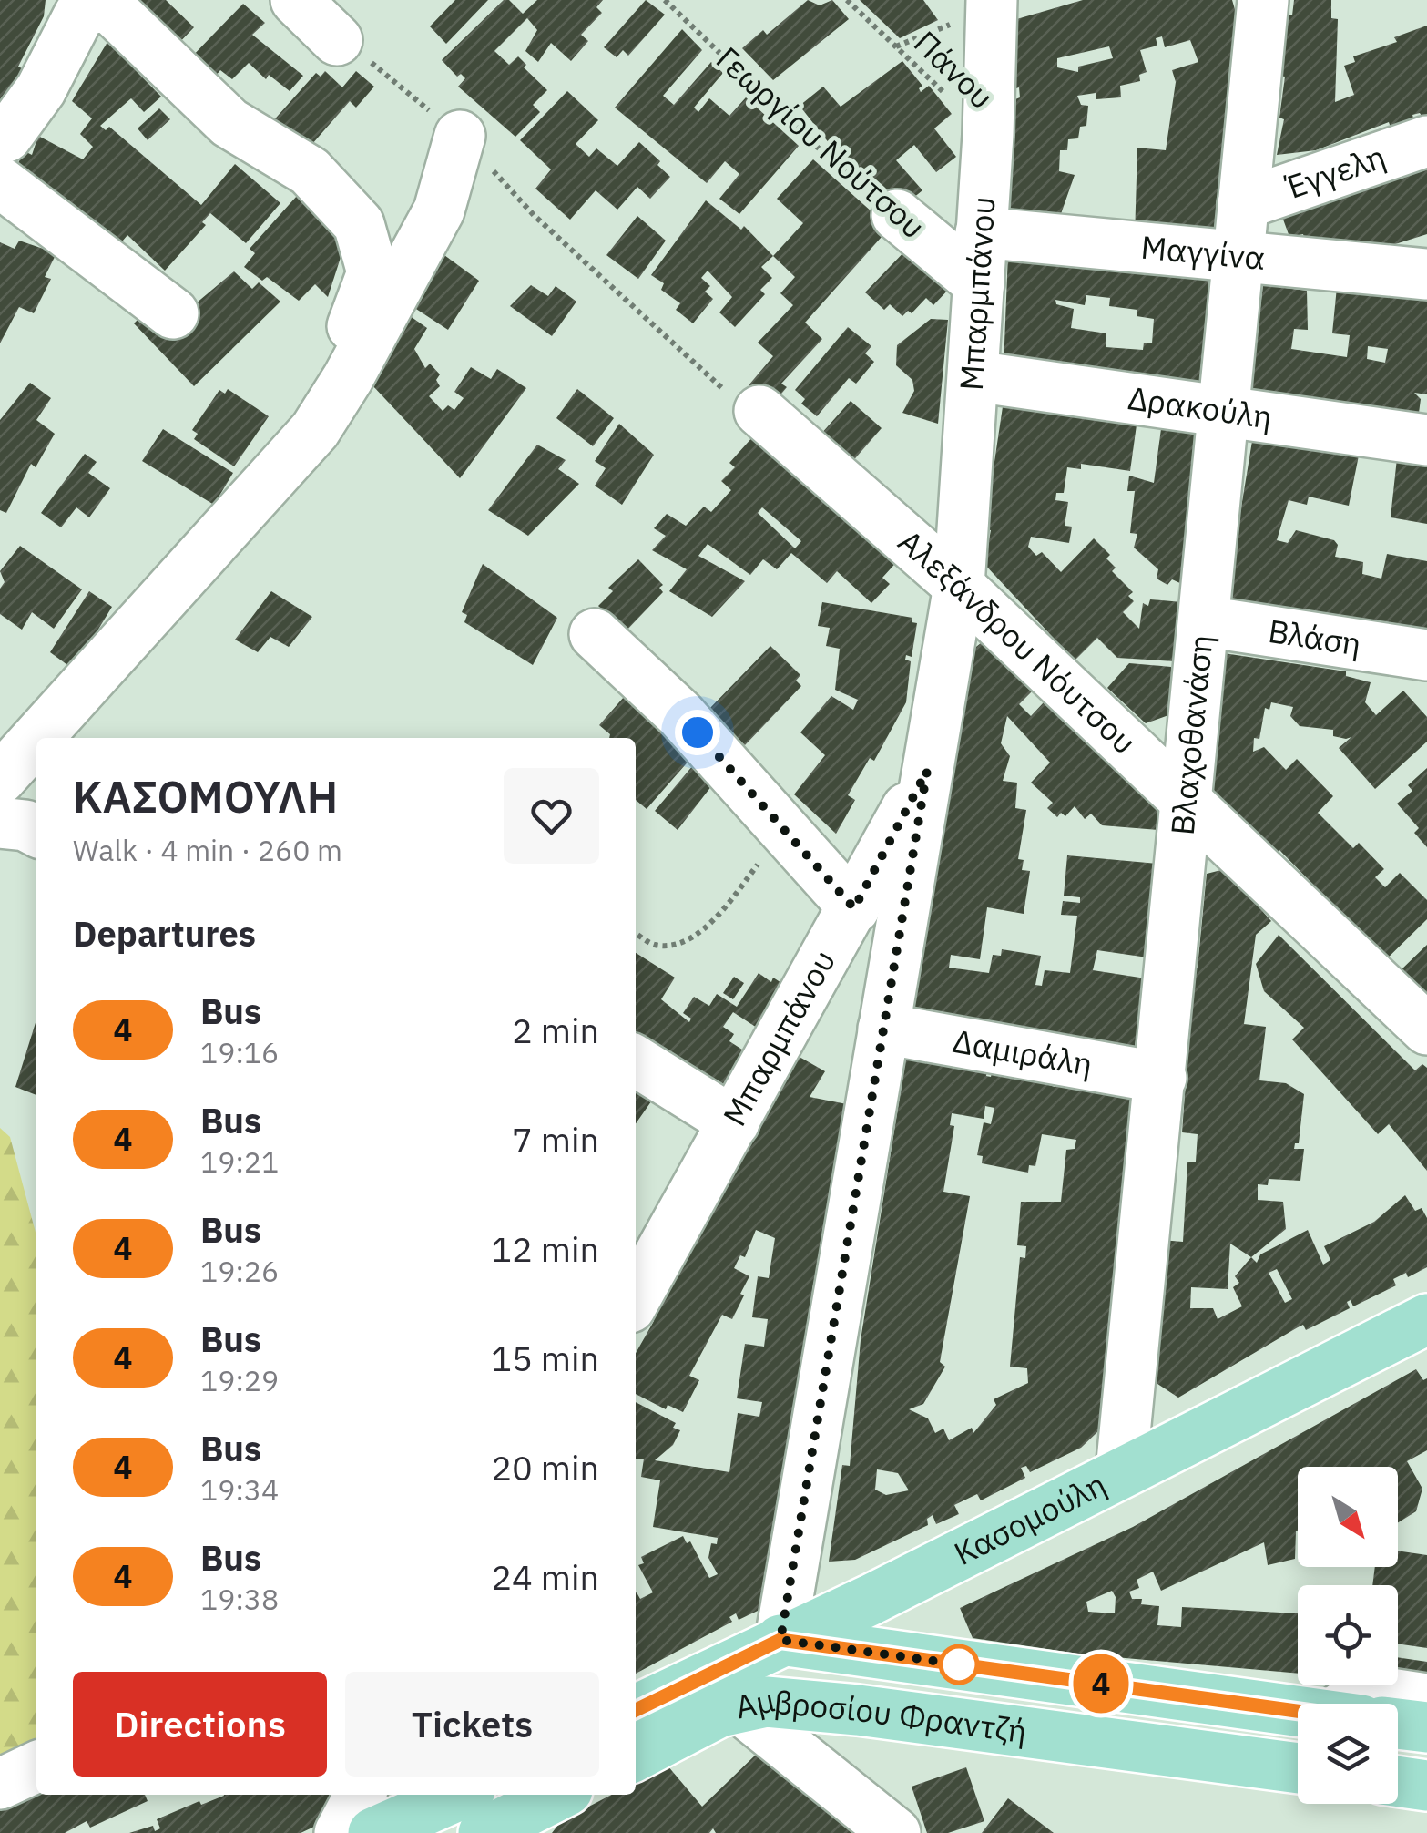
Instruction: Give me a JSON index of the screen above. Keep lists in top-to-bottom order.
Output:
{
  "streets": {
    "main road": ["Κασομούλη", "Αμβροσίου Φραντζή"],
    "street": [
      "Γεωργίου Νούτσου",
      "Έγγελη",
      "Μαγγίνα",
      "Μπαρμπάνου",
      "Δρακούλη",
      "Βλάση",
      "Αλεξάνδρου Νόυτσου",
      "Βλαχοθανάση",
      "Δαμιράλη"
    ],
    "path": ["Πάνου"]
  },
  "crossings": [
    ["Πάνου", "Μπαρμπάνου"],
    ["Γεωργίου Νούτσου", "Μπαρμπάνου"],
    ["Έγγελη", "Βλαχοθανάση"],
    ["Μαγγίνα", "Μπαρμπάνου"],
    ["Μαγγίνα", "Βλαχοθανάση"],
    ["Μπαρμπάνου", "Δρακούλη"],
    ["Μπαρμπάνου", "Αλεξάνδρου Νόυτσου"],
    ["Μπαρμπάνου", "Δαμιράλη"],
    ["Μπαρμπάνου", "Κασομούλη"],
    ["Μπαρμπάνου", "Αμβροσίου Φραντζή"],
    ["Δρακούλη", "Βλαχοθανάση"],
    ["Βλάση", "Βλαχοθανάση"],
    ["Αλεξάνδρου Νόυτσου", "Βλαχοθανάση"],
    ["Βλαχοθανάση", "Δαμιράλη"],
    ["Βλαχοθανάση", "Κασομούλη"],
    ["Κασομούλη", "Αμβροσίου Φραντζή"]
  ],
  "lines": ["bus line 4"],
  "north": "bottom right",
  "page": {
    "on_map": "4",
    "heading": [
      ["ΚΑΣΟΜΟΥΛΗ", "Walk · 4 min · 260 m"],
      "Departures"
    ],
    "list": [
      {
        "mark": "4",
        "name": "Bus",
        "note": "19:16",
        "value": "2 min"
      },
      {
        "mark": "4",
        "name": "Bus",
        "note": "19:21",
        "value": "7 min"
      },
      {
        "mark": "4",
        "name": "Bus",
        "note": "19:26",
        "value": "12 min"
      },
      {
        "mark": "4",
        "name": "Bus",
        "note": "19:29",
        "value": "15 min"
      },
      {
        "mark": "4",
        "name": "Bus",
        "note": "19:34",
        "value": "20 min"
      },
      {
        "mark": "4",
        "name": "Bus",
        "note": "19:38",
        "value": "24 min"
      }
    ],
    "buttons": ["Directions", "Tickets"]
  }
}
